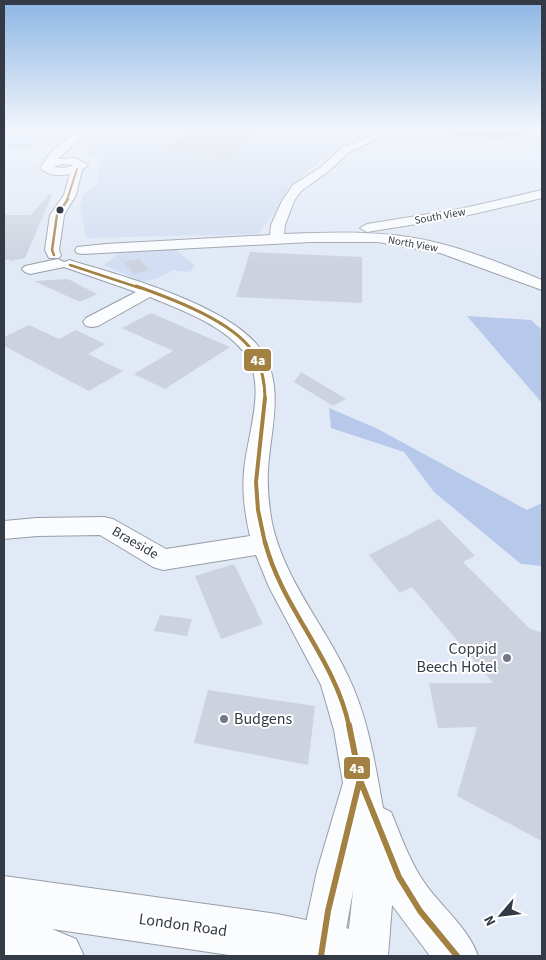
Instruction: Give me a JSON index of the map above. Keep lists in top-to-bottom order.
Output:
{
  "streets": {
    "main road": ["London Road"],
    "street": ["South View", "North View", "Braeside"]
  },
  "crossings": [
    ["South View", "North View"]
  ],
  "places": ["Coppid Beech Hotel", "Budgens"],
  "lines": ["transit line 4a"],
  "north": "bottom left"
}
